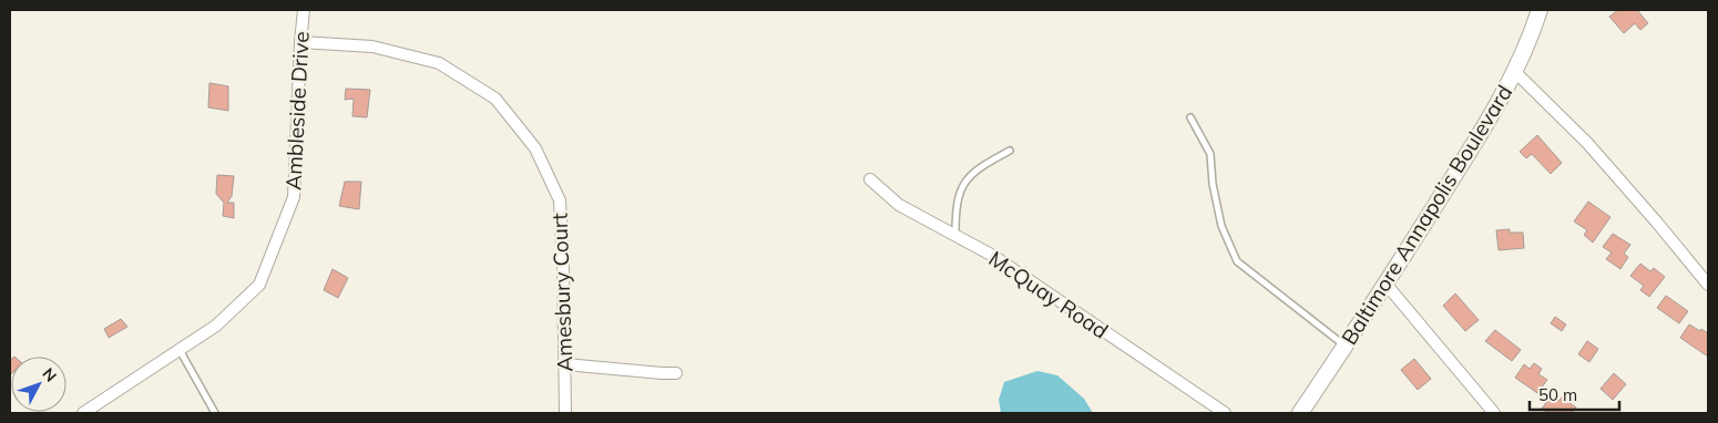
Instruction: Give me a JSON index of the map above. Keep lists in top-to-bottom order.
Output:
{
  "streets": {
    "main road": ["Baltimore Annapolis Boulevard"],
    "street": ["Ambleside Drive", "Amesbury Court", "McQuay Road"]
  },
  "crossings": [
    ["Ambleside Drive", "Amesbury Court"]
  ],
  "scale_bar": "50 m",
  "north": "top right"
}
